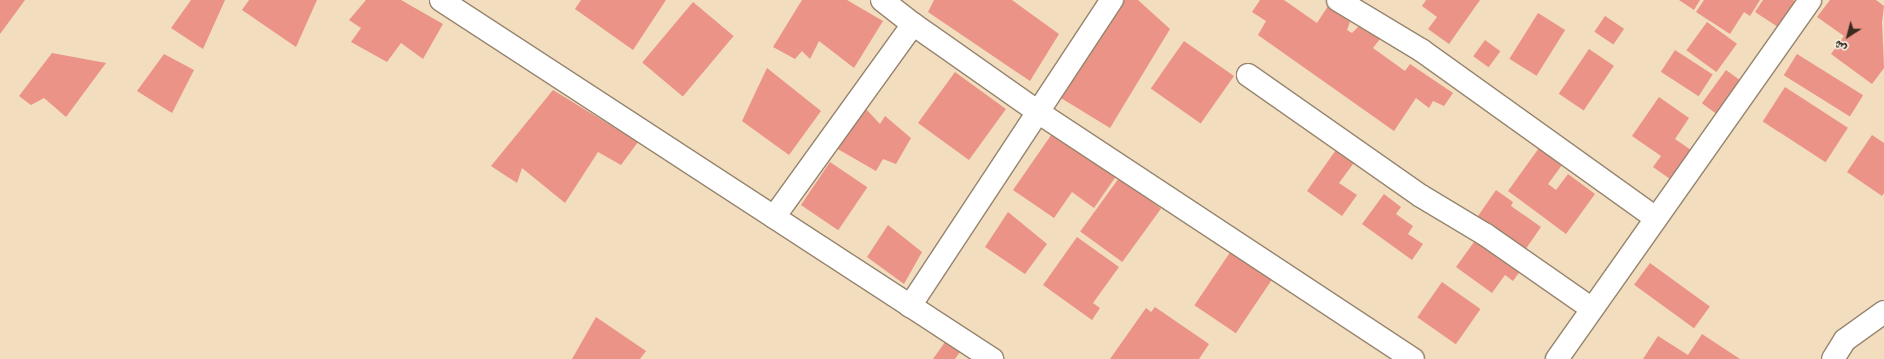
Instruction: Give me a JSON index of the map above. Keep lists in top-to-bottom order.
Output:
{
  "north": "bottom left"
}
